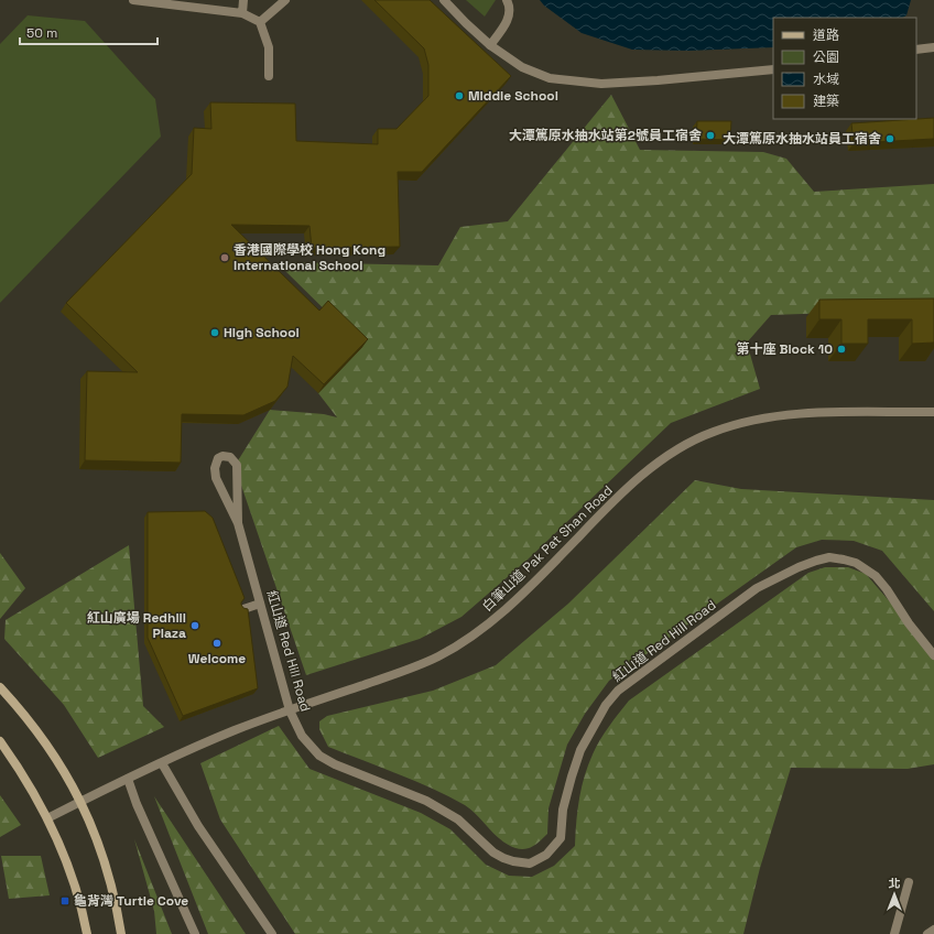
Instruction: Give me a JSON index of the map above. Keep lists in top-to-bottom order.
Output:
{
  "streets": {
    "street": ["白筆山道 Pak Pat Shan Road", "紅山道 Red Hill Road"]
  },
  "crossings": [
    ["白筆山道 Pak Pat Shan Road", "紅山道 Red Hill Road"]
  ],
  "places": {
    "other": [
      "Middle School",
      "大潭篤原水抽水站第2號員工宿舍",
      "大潭篤原水抽水站員工宿舍",
      "香港國際學校 Hong Kong International School",
      "High School",
      "第十座 Block 10",
      "紅山廣場 Redhill Plaza",
      "Welcome"
    ],
    "transit": ["龜背灣 Turtle Cove"]
  },
  "legend": [
    "道路",
    "公園",
    "水域",
    "建築"
  ],
  "scale_bar": "50 m",
  "north": "top"
}
